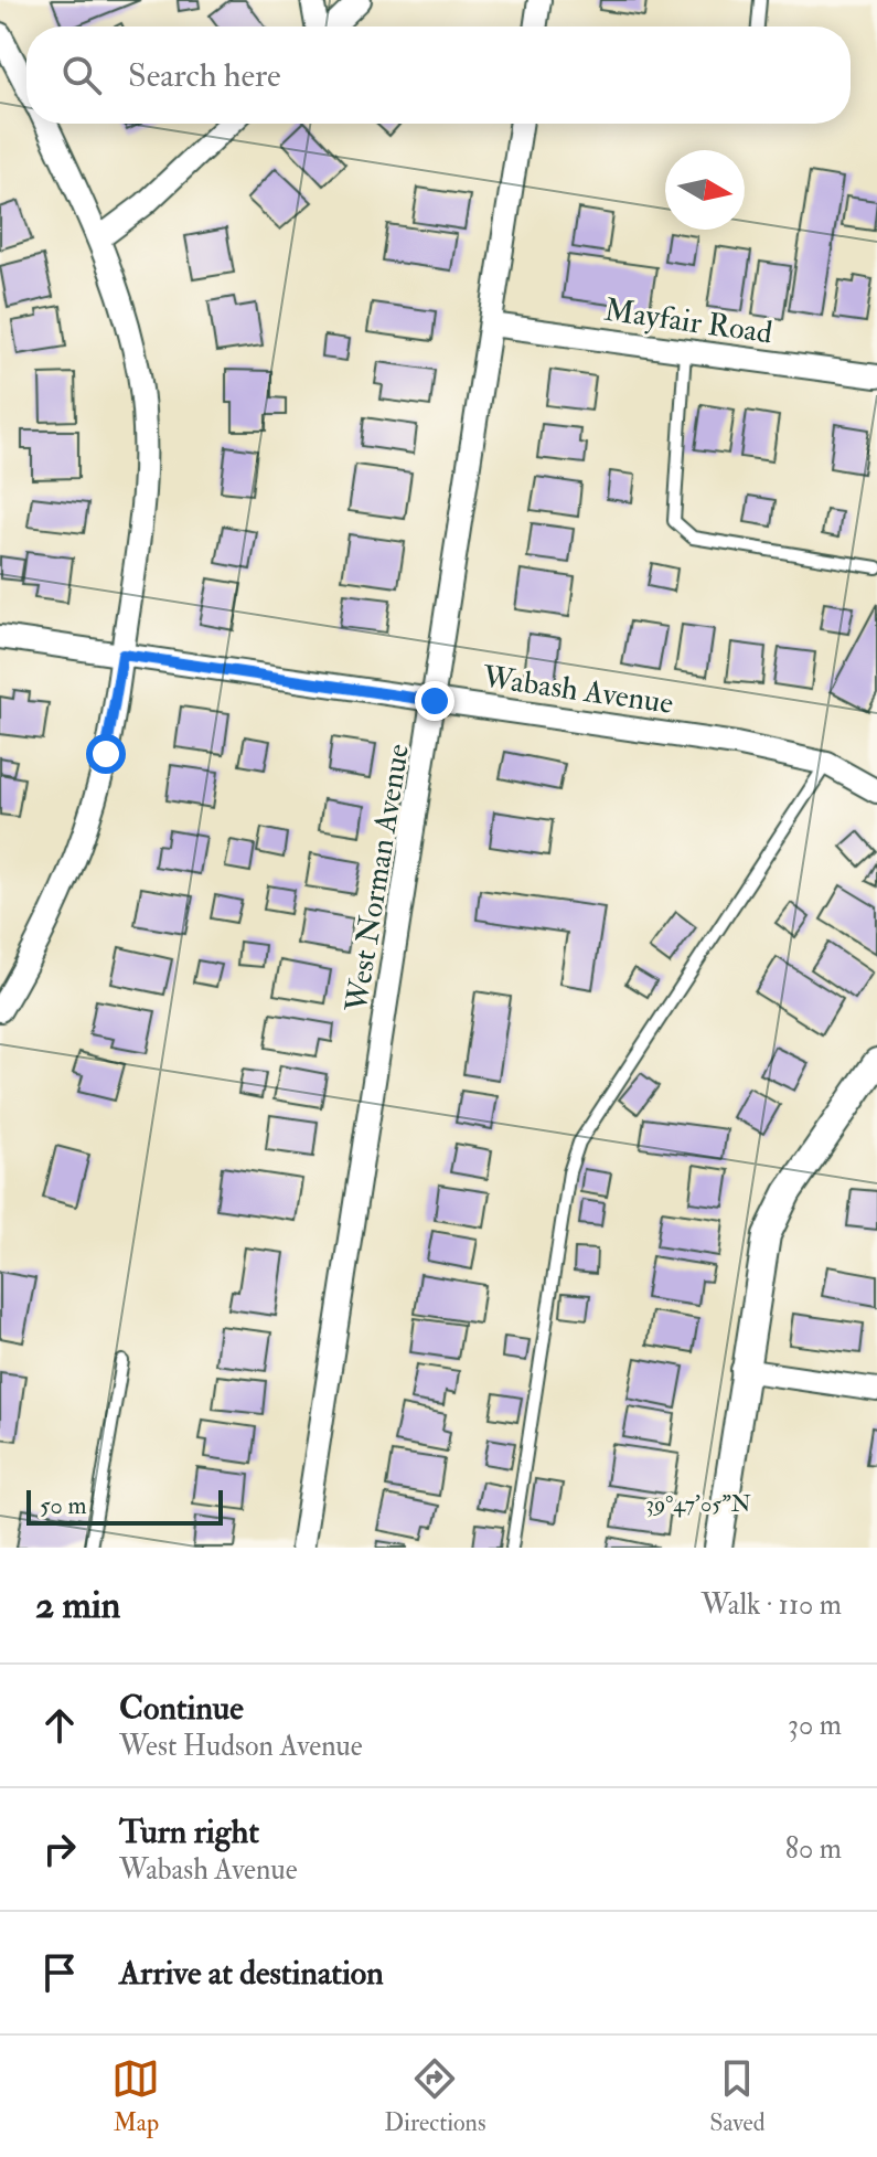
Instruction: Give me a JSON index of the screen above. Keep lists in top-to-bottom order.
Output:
{
  "streets": {
    "street": ["Mayfair Road", "Wabash Avenue", "West Norman Avenue"]
  },
  "crossings": [
    ["Mayfair Road", "West Norman Avenue"],
    ["Wabash Avenue", "West Norman Avenue"]
  ],
  "scale_bar": "50 m",
  "north": "right",
  "page": {
    "search": "Search here",
    "scale": "50 m",
    "heading": ["2 min", "Walk · 110 m"],
    "list": [
      ["Continue", "West Hudson Avenue", "30 m"],
      ["Turn right", "Wabash Avenue", "80 m"],
      "Arrive at destination"
    ],
    "nav": ["Map", "Directions", "Saved"]
  },
  "coordinates": ["39°47'05\"N"]
}
